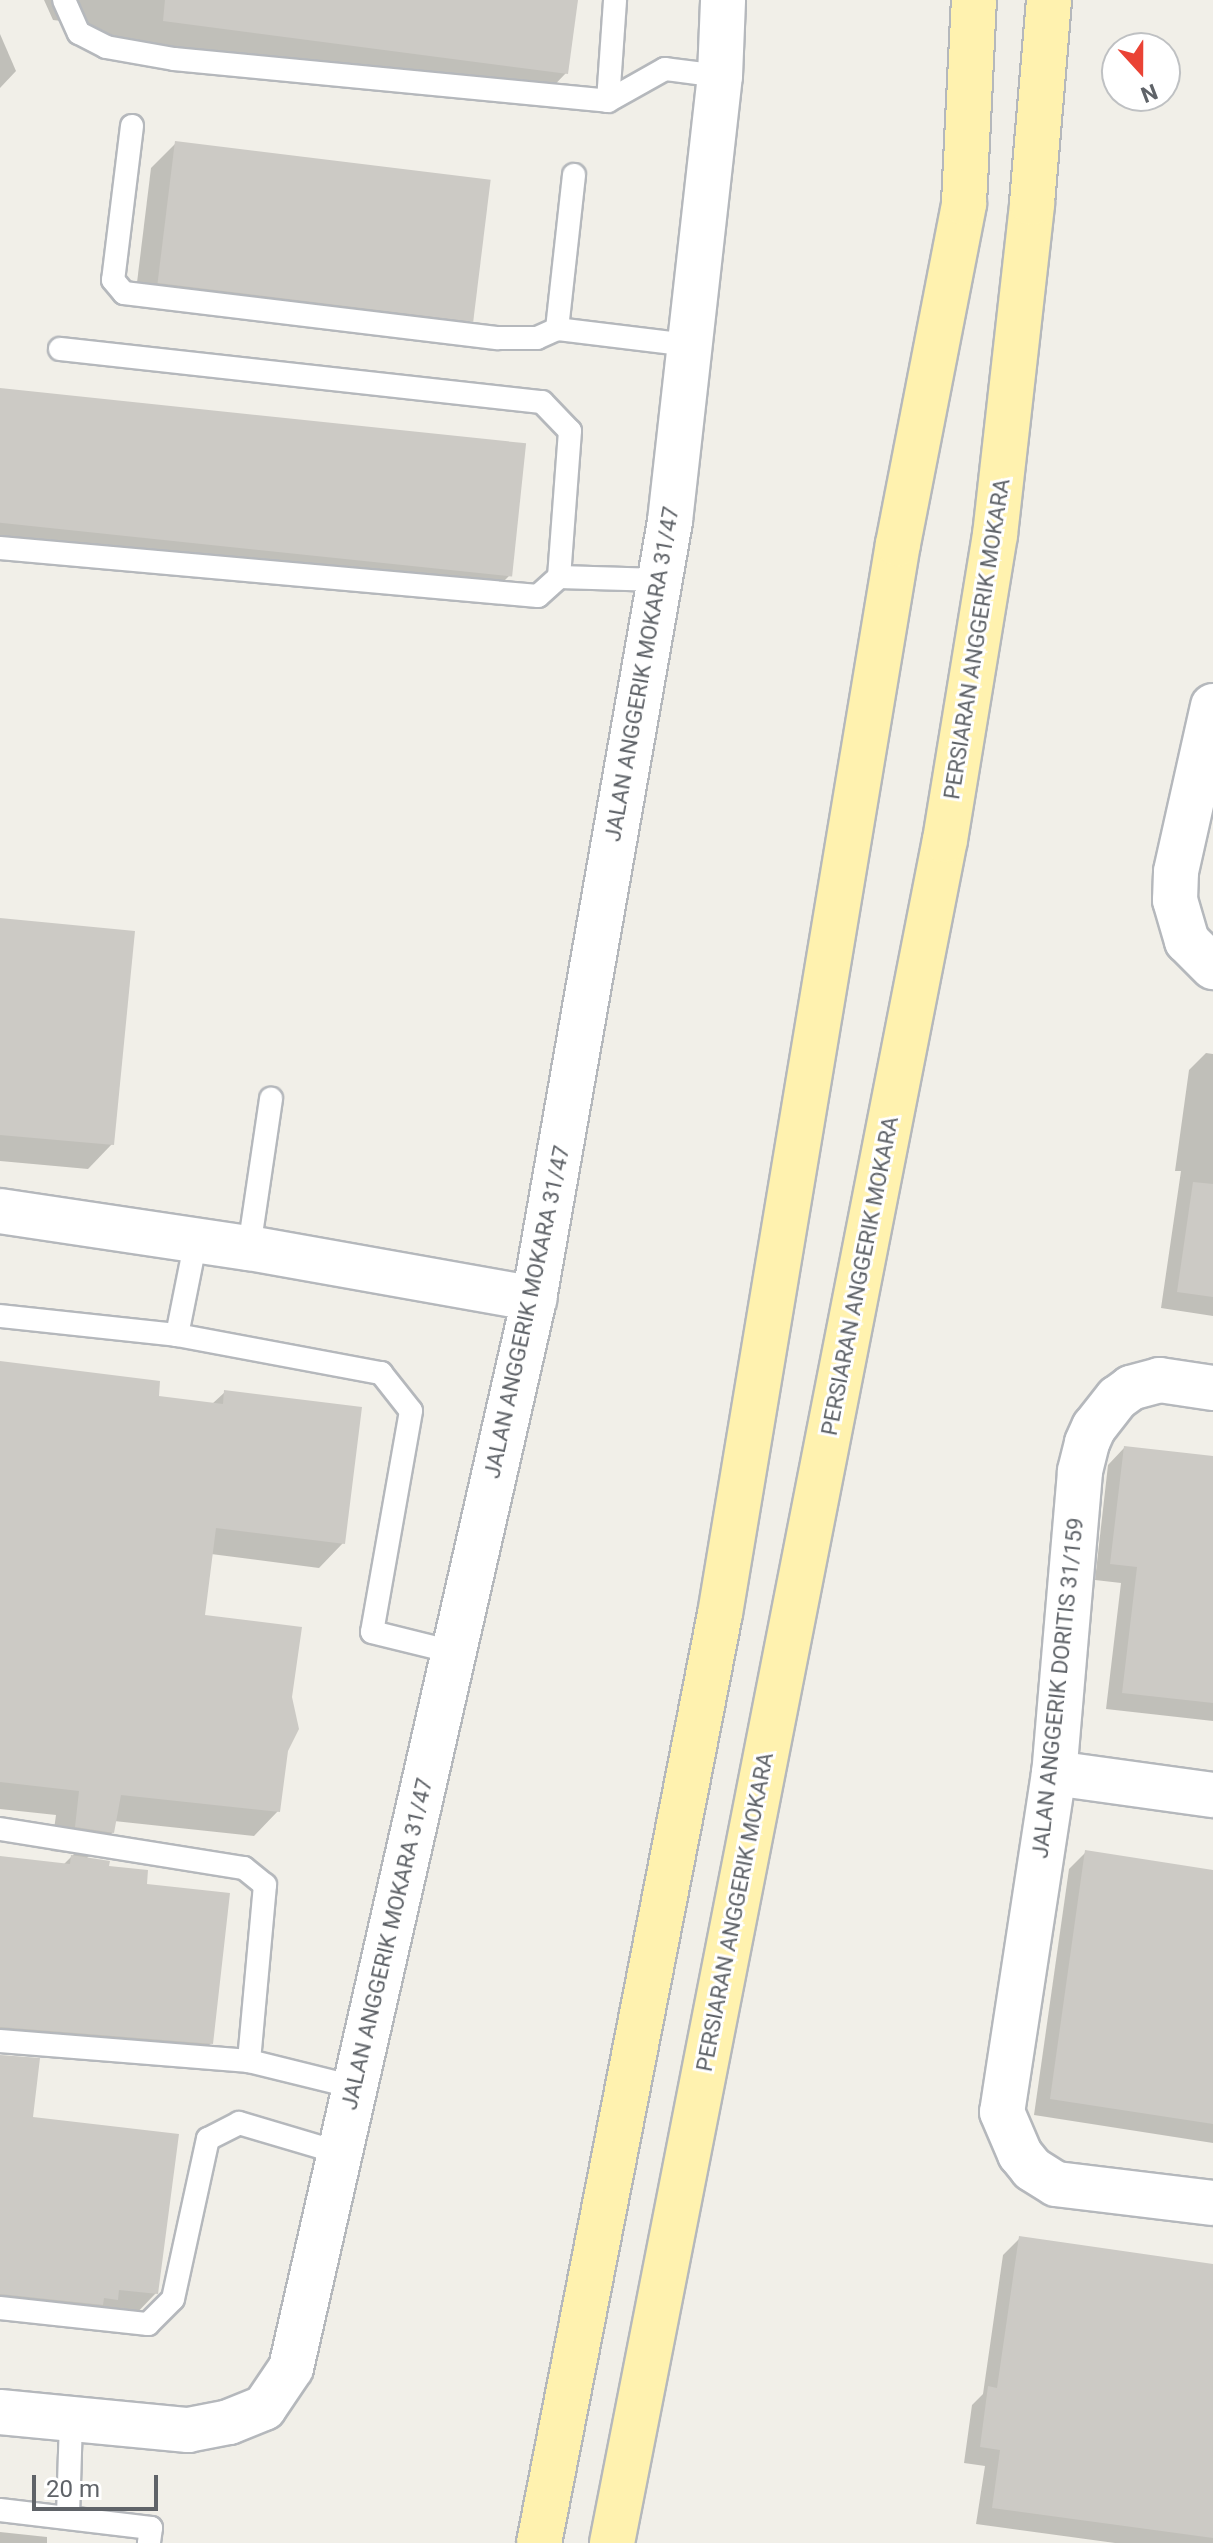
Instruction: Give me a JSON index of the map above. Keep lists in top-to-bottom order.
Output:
{
  "streets": {
    "main road": ["PERSIARAN ANGGERIK MOKARA"],
    "street": ["JALAN ANGGERIK MOKARA 31/47", "JALAN ANGGERIK DORITIS 31/159"]
  },
  "scale_bar": "20 m",
  "north": "bottom"
}
